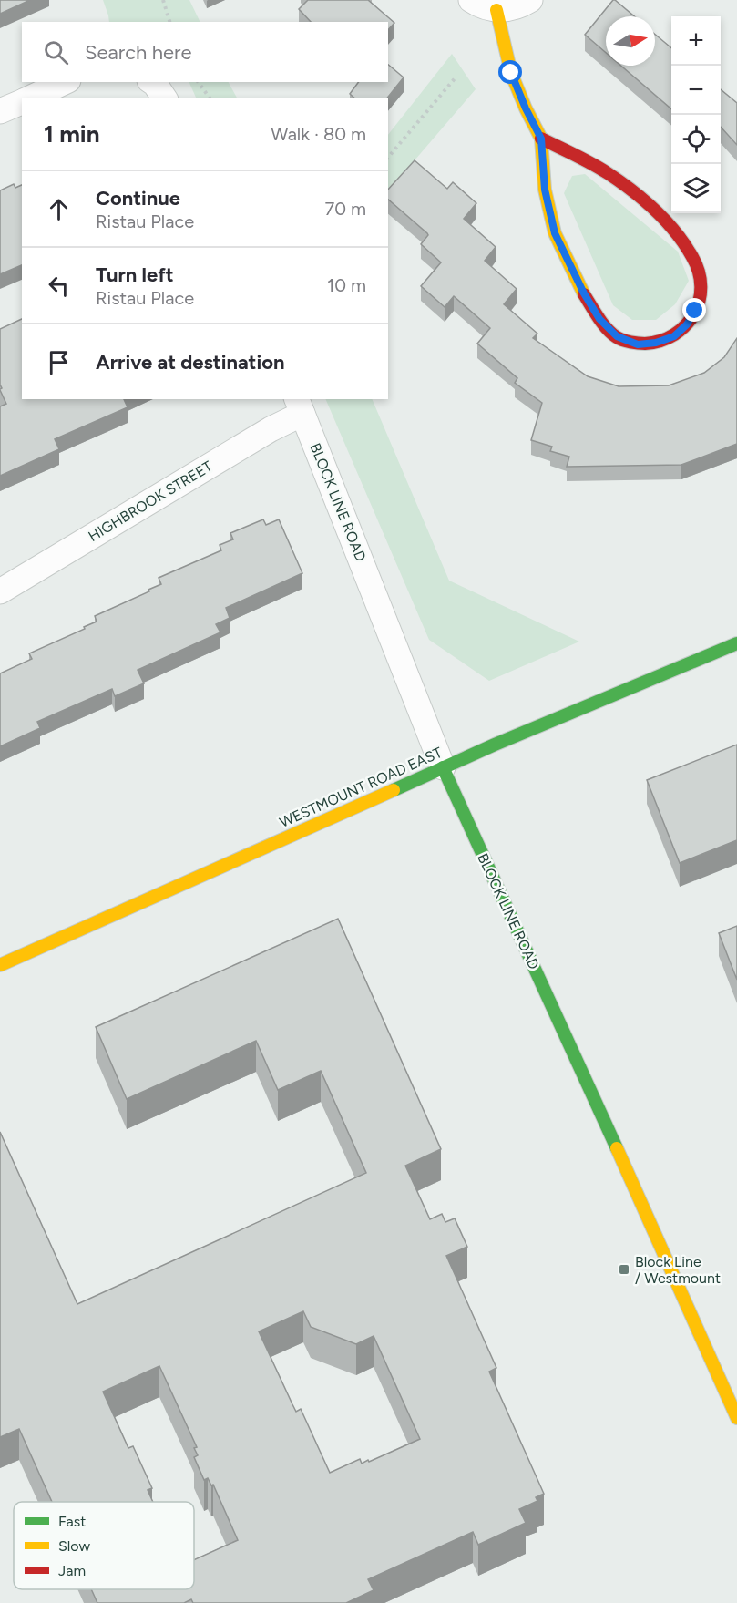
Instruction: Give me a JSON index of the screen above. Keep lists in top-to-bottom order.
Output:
{
  "streets": {
    "street": ["HIGHBROOK STREET", "BLOCK LINE ROAD", "WESTMOUNT ROAD EAST"]
  },
  "crossings": [
    ["HIGHBROOK STREET", "BLOCK LINE ROAD"],
    ["BLOCK LINE ROAD", "WESTMOUNT ROAD EAST"]
  ],
  "places": {
    "transit": ["Block Line / Westmount"]
  },
  "legend": ["Fast", "Slow", "Jam"],
  "north": "right",
  "page": {
    "map_buttons": ["+", "−"],
    "search": "Search here",
    "heading": ["1 min", "Walk · 80 m"],
    "list": [
      ["Continue", "Ristau Place", "70 m"],
      ["Turn left", "Ristau Place", "10 m"],
      "Arrive at destination"
    ]
  }
}
